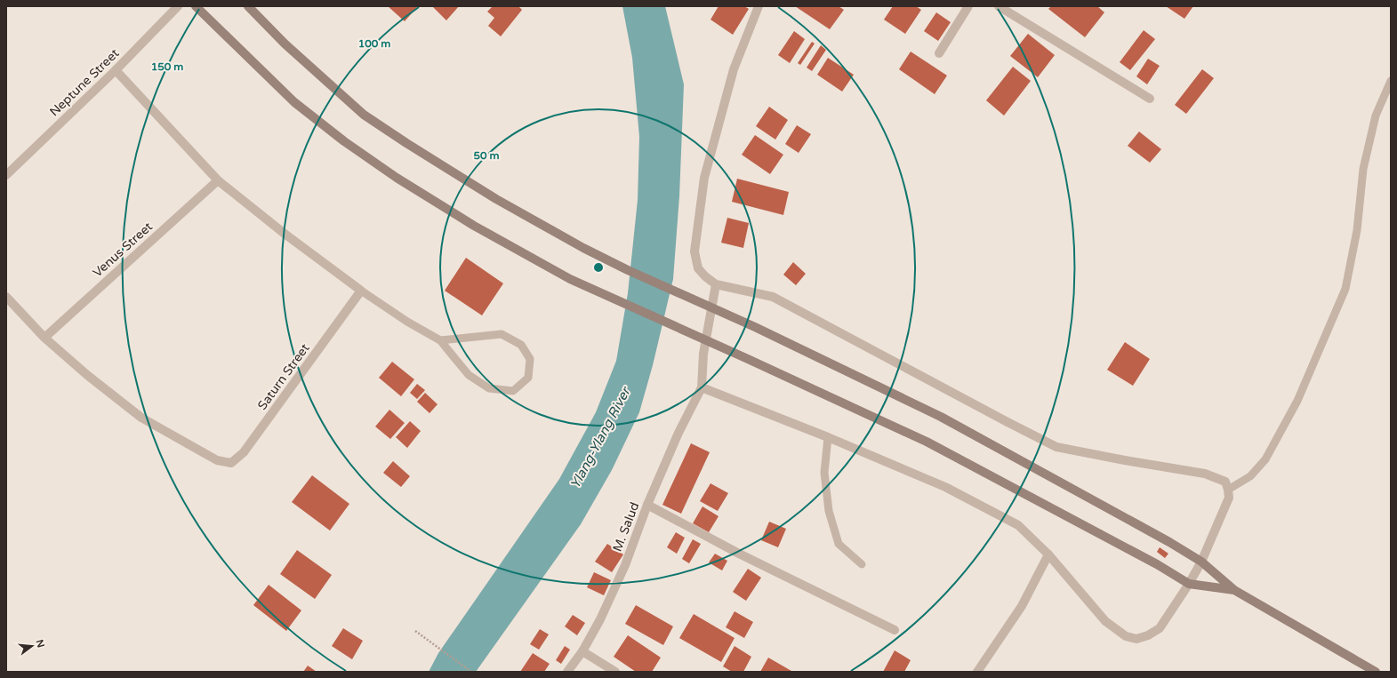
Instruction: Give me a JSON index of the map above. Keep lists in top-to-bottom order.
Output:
{
  "streets": {
    "street": [
      "Neptune Street",
      "Venus Street",
      "Saturn Street",
      "M. Salud"
    ]
  },
  "crossings": [
    ["Venus Street", "Saturn Street"]
  ],
  "water": ["Ylang-Ylang River"],
  "north": "right",
  "rings": ["100 m", "150 m", "50 m"]
}
